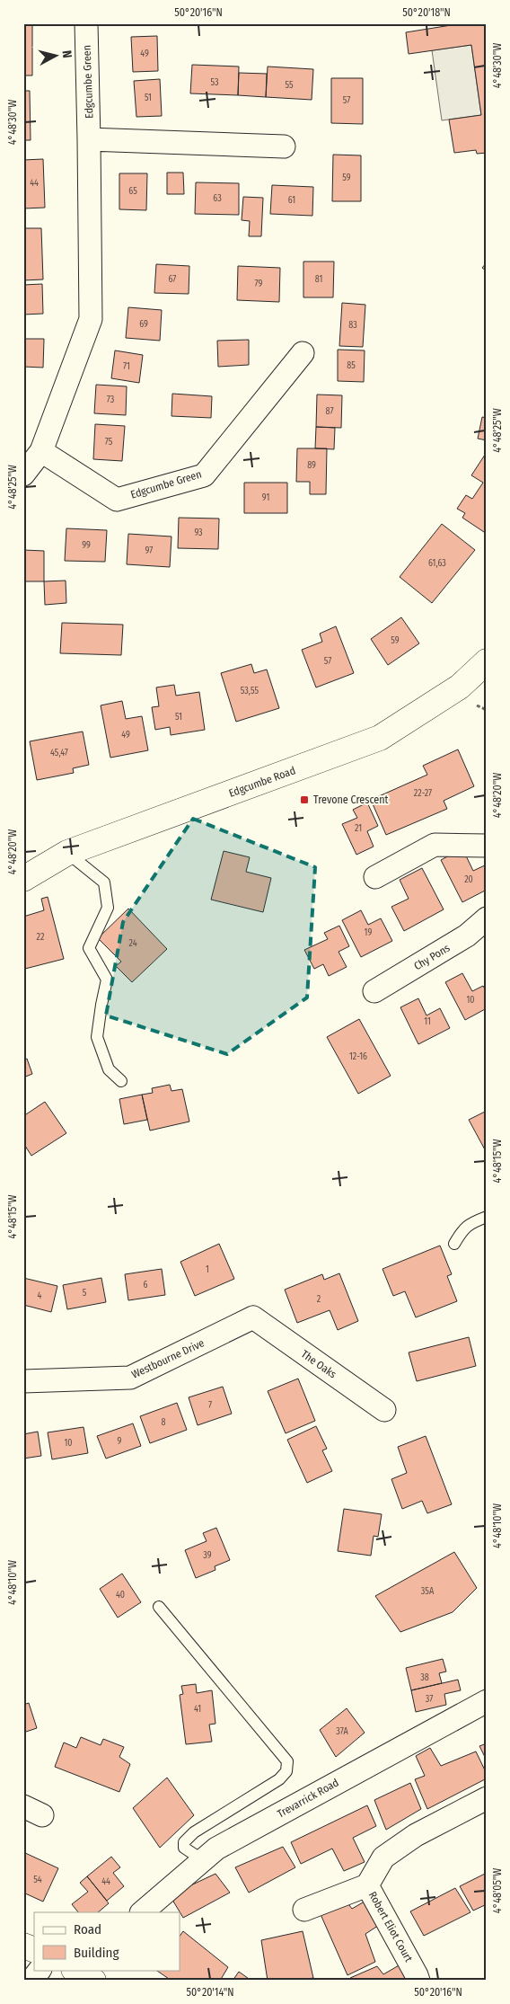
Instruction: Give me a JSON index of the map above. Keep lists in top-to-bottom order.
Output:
{
  "streets": {
    "main road": ["Edgcumbe Road"],
    "street": [
      "Edgcumbe Green",
      "Chy Pons",
      "Westbourne Drive",
      "The Oaks",
      "Trevarrick Road",
      "Robert Eliot Court"
    ]
  },
  "crossings": [
    ["Westbourne Drive", "The Oaks"]
  ],
  "places": {
    "transit": ["Trevone Crescent"]
  },
  "house_numbers": [
    "49",
    "53",
    "55",
    "51",
    "57",
    "59",
    "44",
    "65",
    "63",
    "61",
    "67",
    "81",
    "79",
    "69",
    "83",
    "85",
    "71",
    "73",
    "87",
    "75",
    "89",
    "91",
    "93",
    "99",
    "97",
    "61,63",
    "59",
    "57",
    "53,55",
    "51",
    "49",
    "45,47",
    "22-27",
    "21",
    "20",
    "19",
    "22",
    "24",
    "10",
    "11",
    "12-16",
    "1",
    "6",
    "5",
    "4",
    "2",
    "7",
    "8",
    "9",
    "10",
    "39",
    "35A",
    "40",
    "38",
    "37",
    "41",
    "37A",
    "54",
    "44"
  ],
  "legend": ["Road", "Building"],
  "north": "right",
  "coordinates": [
    "50°20'16\"N",
    "50°20'18\"N",
    "4°48'30\"W",
    "4°48'25\"W",
    "4°48'20\"W",
    "4°48'15\"W",
    "4°48'10\"W",
    "4°48'05\"W",
    "50°20'14\"N"
  ]
}
